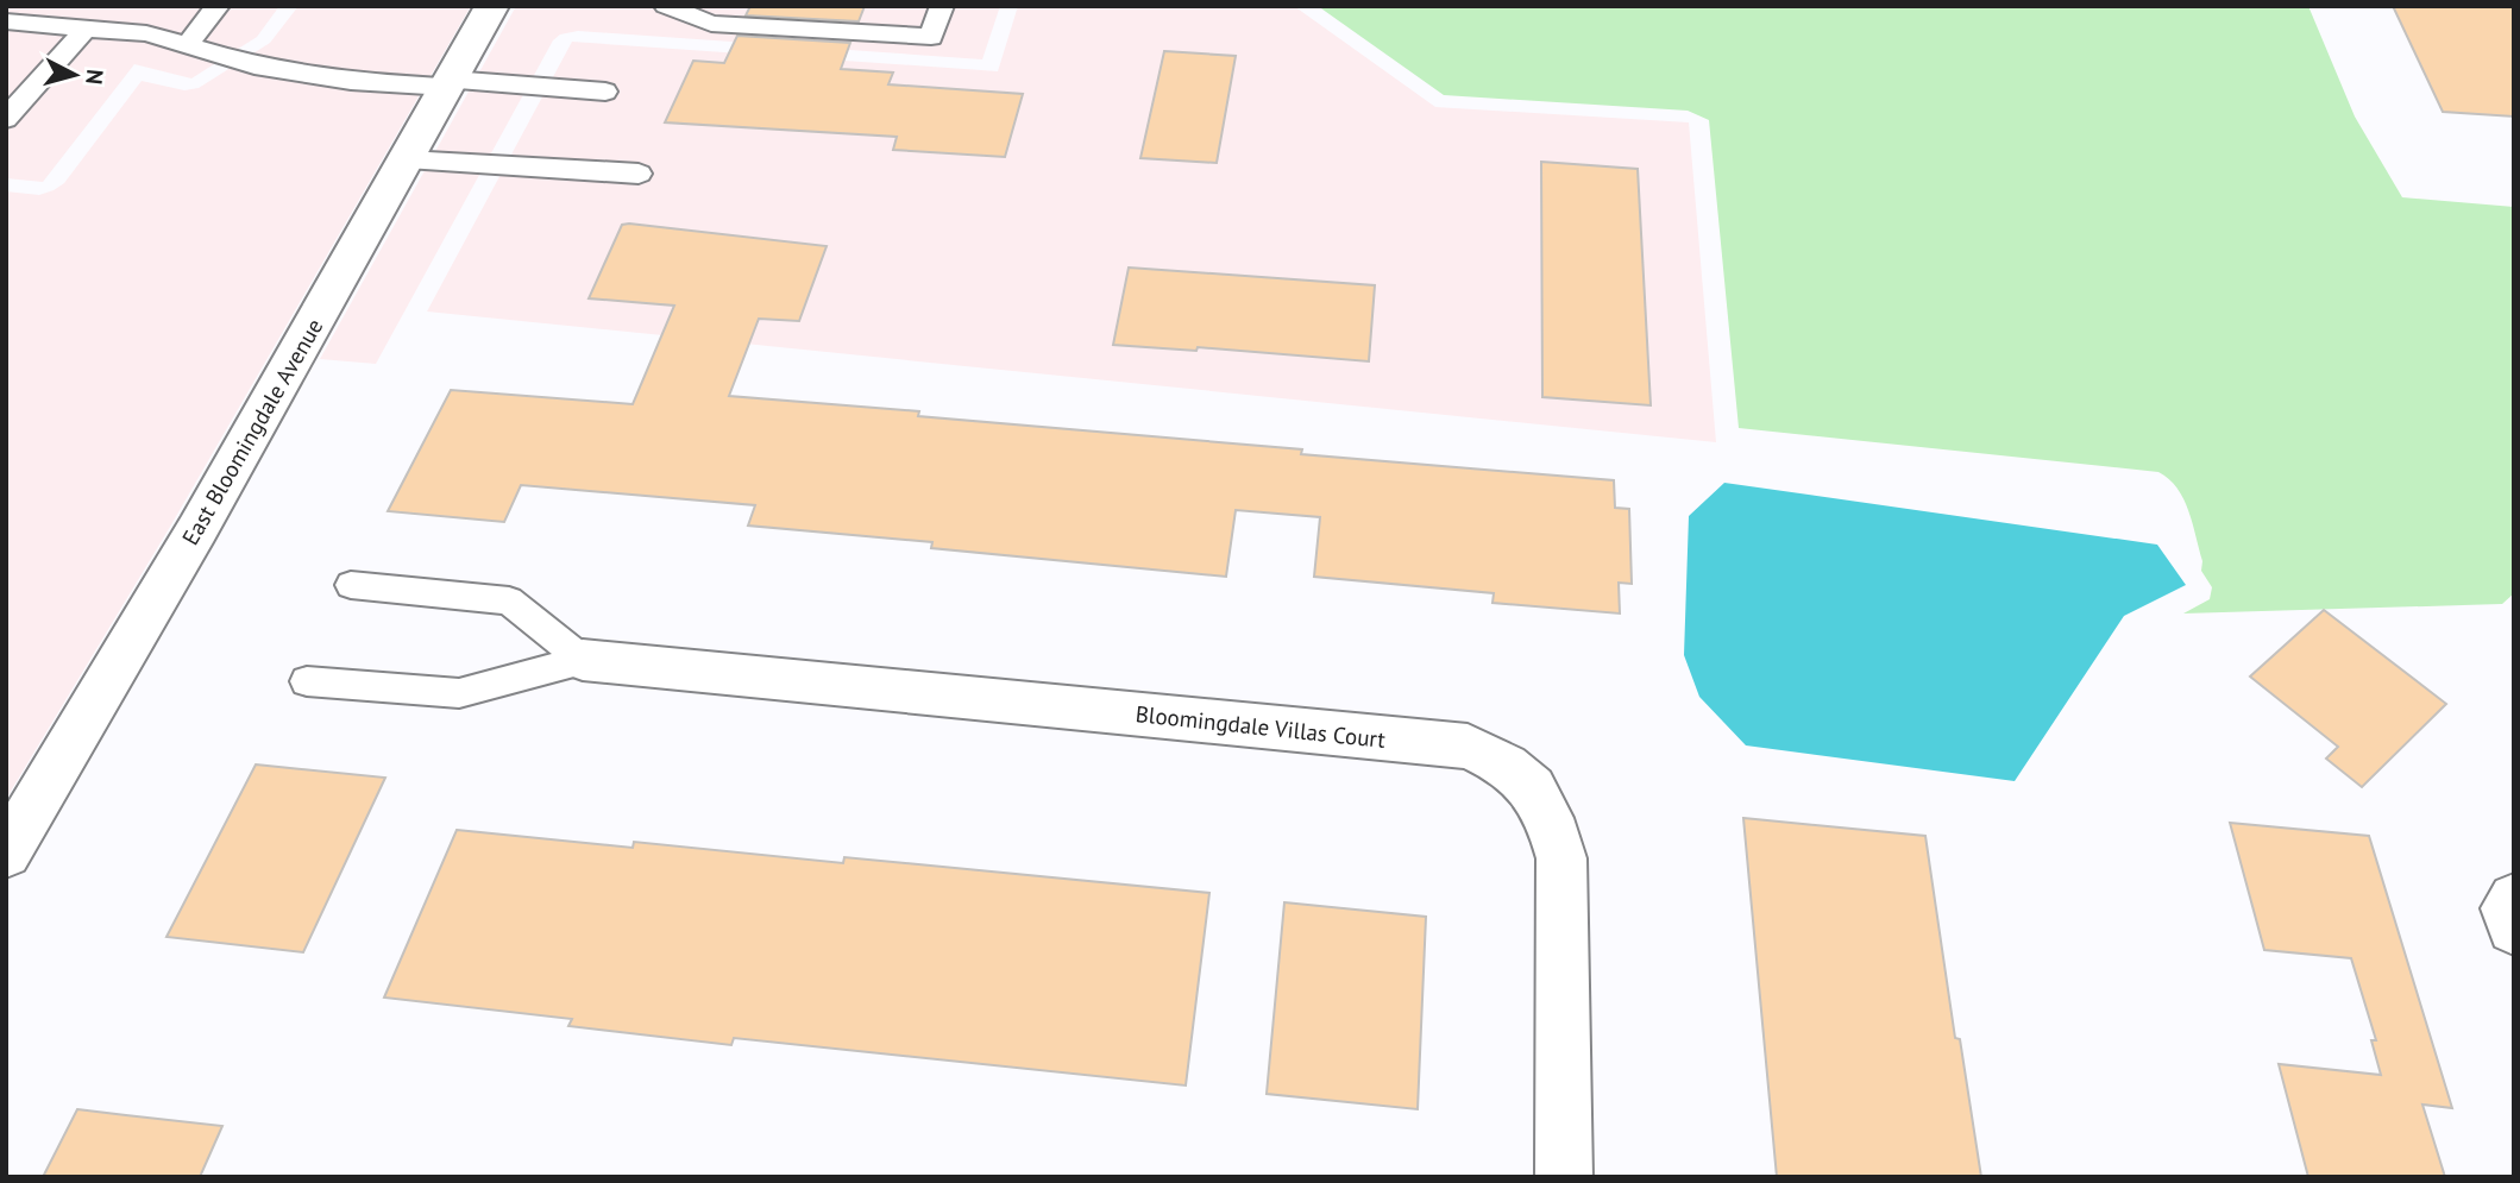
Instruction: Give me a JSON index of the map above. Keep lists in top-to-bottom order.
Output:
{
  "streets": {
    "street": ["East Bloomingdale Avenue", "Bloomingdale Villas Court"]
  },
  "north": "right"
}
